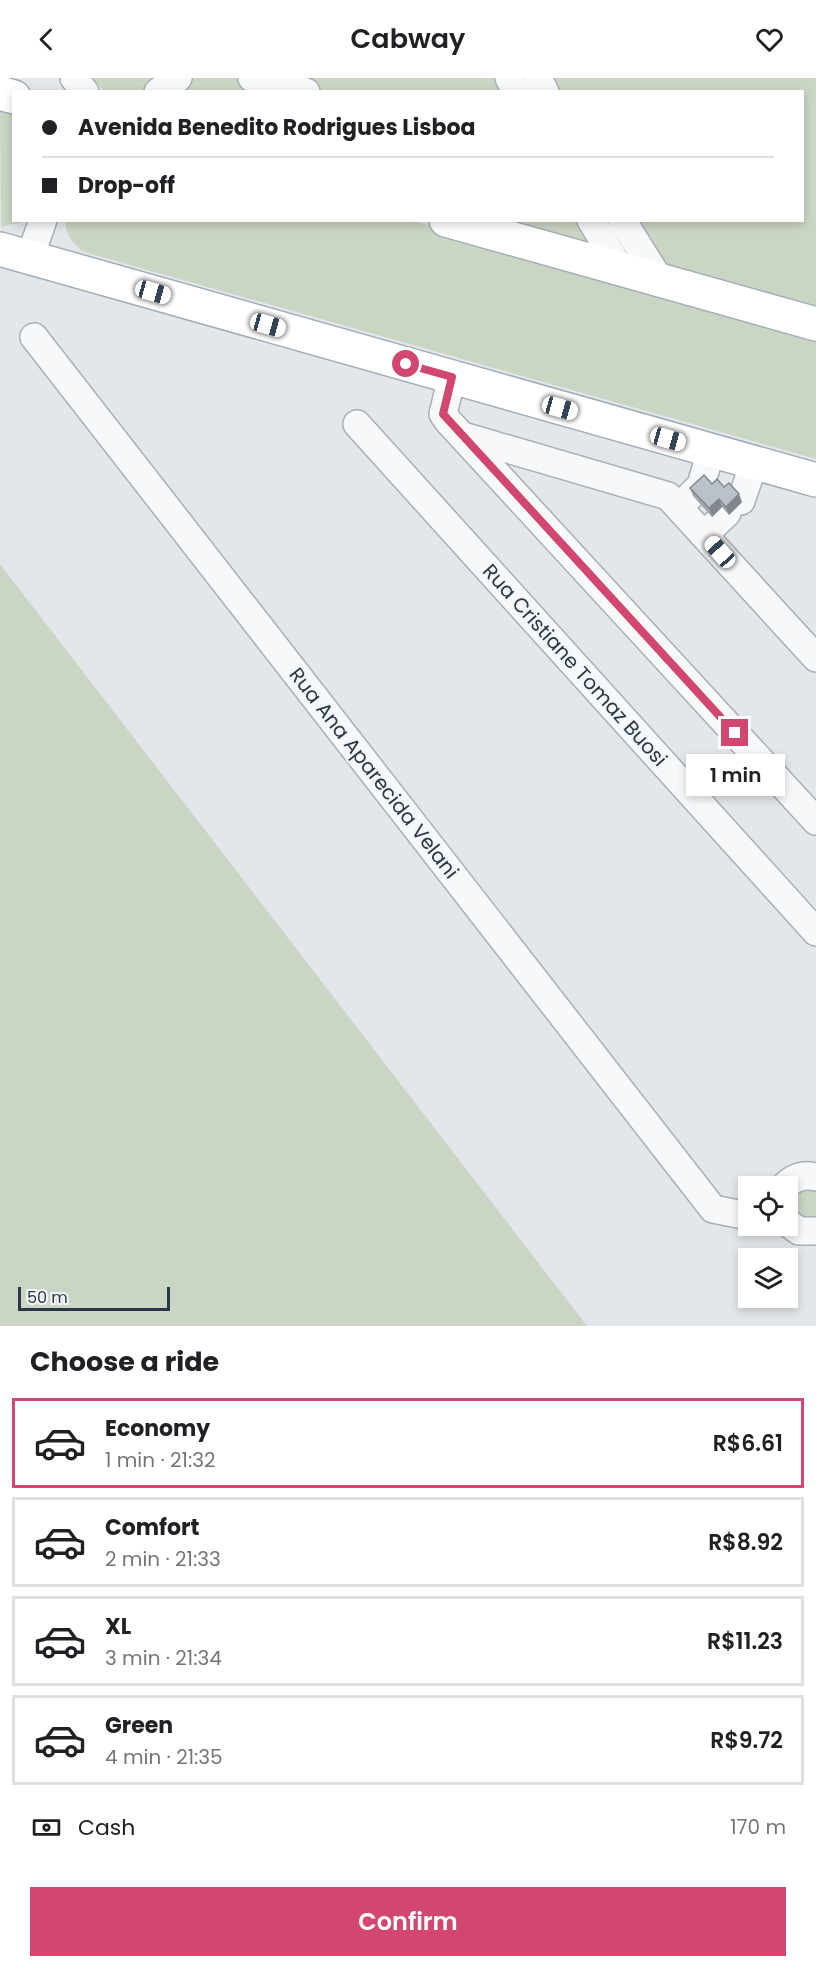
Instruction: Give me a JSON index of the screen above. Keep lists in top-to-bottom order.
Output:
{
  "streets": {
    "street": ["Rua Cristiane Tomaz Buosi", "Rua Ana Aparecida Velani"]
  },
  "scale_bar": "50 m",
  "page": {
    "header": "Cabway",
    "banner": ["Avenida Benedito Rodrigues Lisboa", "Drop-off"],
    "bubble": "1 min",
    "scale": "50 m",
    "heading": "Choose a ride",
    "list": [
      {
        "name": "Economy",
        "note": "1 min · 21:32",
        "value": "R$6.61"
      },
      {
        "name": "Comfort",
        "note": "2 min · 21:33",
        "value": "R$8.92"
      },
      {
        "name": "XL",
        "note": "3 min · 21:34",
        "value": "R$11.23"
      },
      {
        "name": "Green",
        "note": "4 min · 21:35",
        "value": "R$9.72"
      }
    ],
    "pay": ["Cash", "170 m"],
    "buttons": "Confirm"
  }
}
